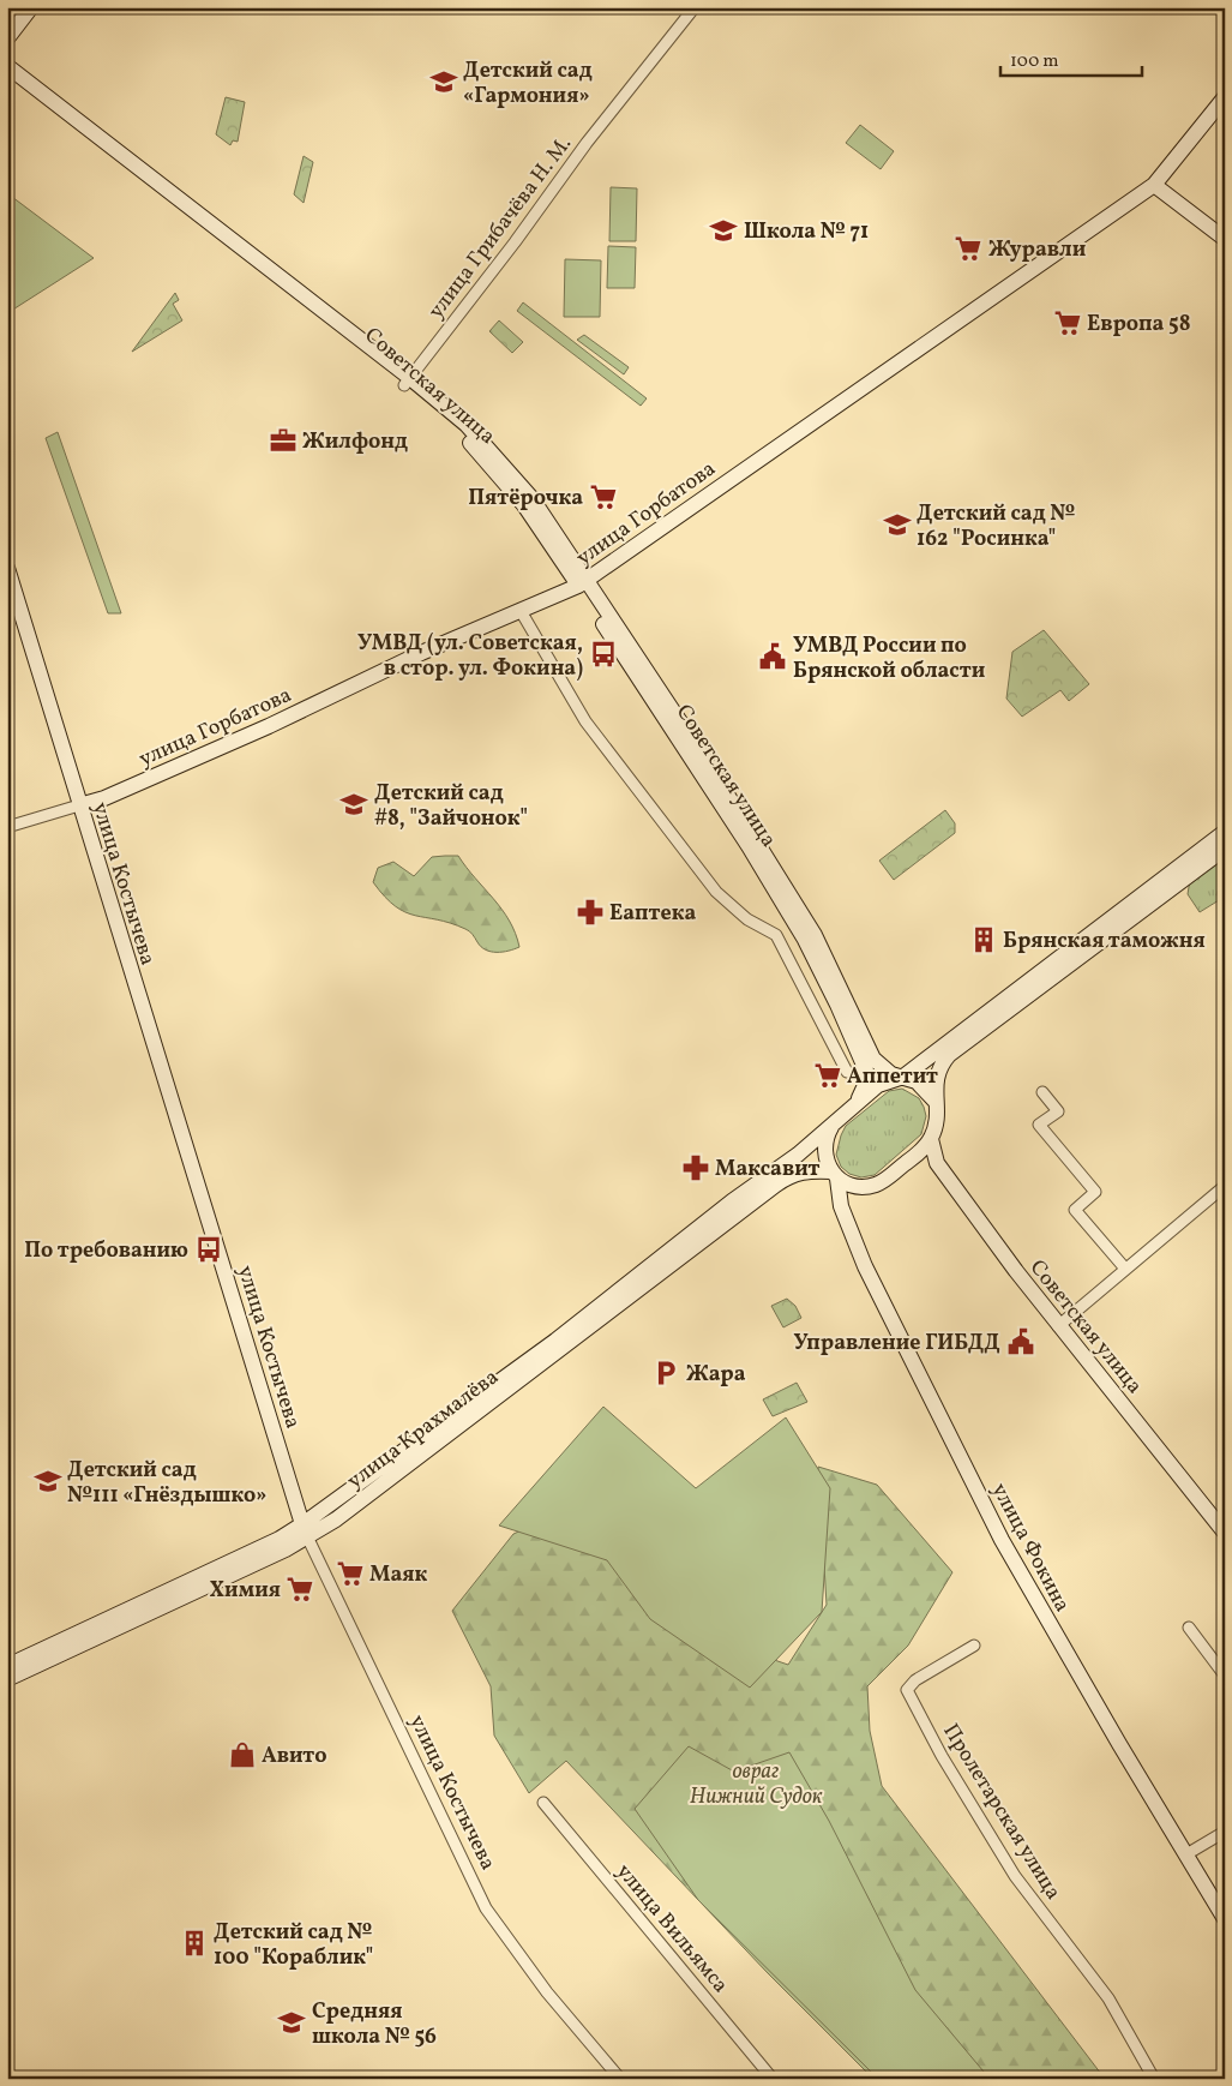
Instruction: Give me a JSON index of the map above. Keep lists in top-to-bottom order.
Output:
{
  "streets": {
    "main road": [
      "Советская улица",
      "улица Горбатова",
      "улица Костычева",
      "улица Крахмалёва",
      "улица Фокина"
    ],
    "street": ["улица Грибачёва Н. М.", "Пролетарская улица", "улица Вильямса"]
  },
  "crossings": [
    ["улица Грибачёва Н. М.", "Советская улица"],
    ["Советская улица", "улица Горбатова"],
    ["Советская улица", "улица Крахмалёва"],
    ["Советская улица", "улица Фокина"],
    ["улица Горбатова", "улица Костычева"],
    ["улица Костычева", "улица Крахмалёва"],
    ["улица Крахмалёва", "улица Фокина"]
  ],
  "parks": ["овраг Нижний Судок"],
  "places": {
    "school or university": [
      "Детский сад «Гармония»",
      "Школа № 71",
      "Детский сад № 162 \"Росинка\"",
      "Детский сад #8, \"Зайчонок\"",
      "Детский сад №111 «Гнёздышко»",
      "Средняя школа № 56"
    ],
    "supermarket": [
      "Журавли",
      "Европа 58",
      "Пятёрочка",
      "Аппетит",
      "Маяк",
      "Химия"
    ],
    "office": ["Жилфонд"],
    "bus stop": ["УМВД (ул. Советская, в стор. ул. Фокина)", "По требованию"],
    "public building": ["УМВД России по Брянской области", "Управление ГИБДД"],
    "pharmacy": ["Еаптека", "Максавит"],
    "building": ["Брянская таможня", "Детский сад № 100 \"Кораблик\""],
    "parking": ["Жара"],
    "shop": ["Авито"]
  },
  "scale_bar": "100 m"
}
